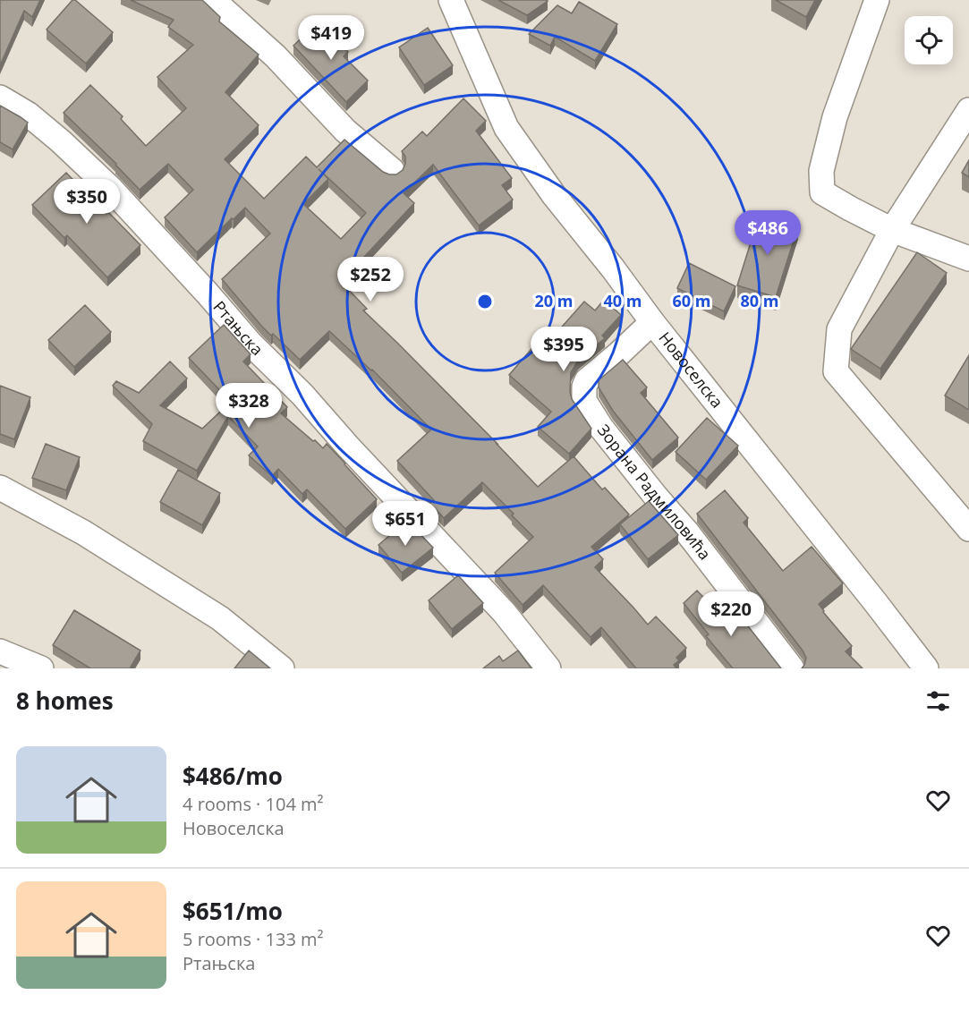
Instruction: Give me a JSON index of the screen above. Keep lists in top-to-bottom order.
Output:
{
  "streets": {
    "street": ["Ртањска", "Новоселска", "Зорана Радмиловића"]
  },
  "crossings": [
    ["Новоселска", "Зорана Радмиловића"]
  ],
  "page": {
    "price": [
      "$419",
      "$350",
      "$486",
      "$252",
      "$395",
      "$328",
      "$651",
      "$220"
    ],
    "heading": "8 homes",
    "list": [
      {
        "name": "$486/mo",
        "note": "4 rooms · 104 m² · Новоселска"
      },
      {
        "name": "$651/mo",
        "note": "5 rooms · 133 m² · Ртањска"
      }
    ]
  },
  "rings": [
    "20 m",
    "40 m",
    "60 m",
    "80 m"
  ]
}
